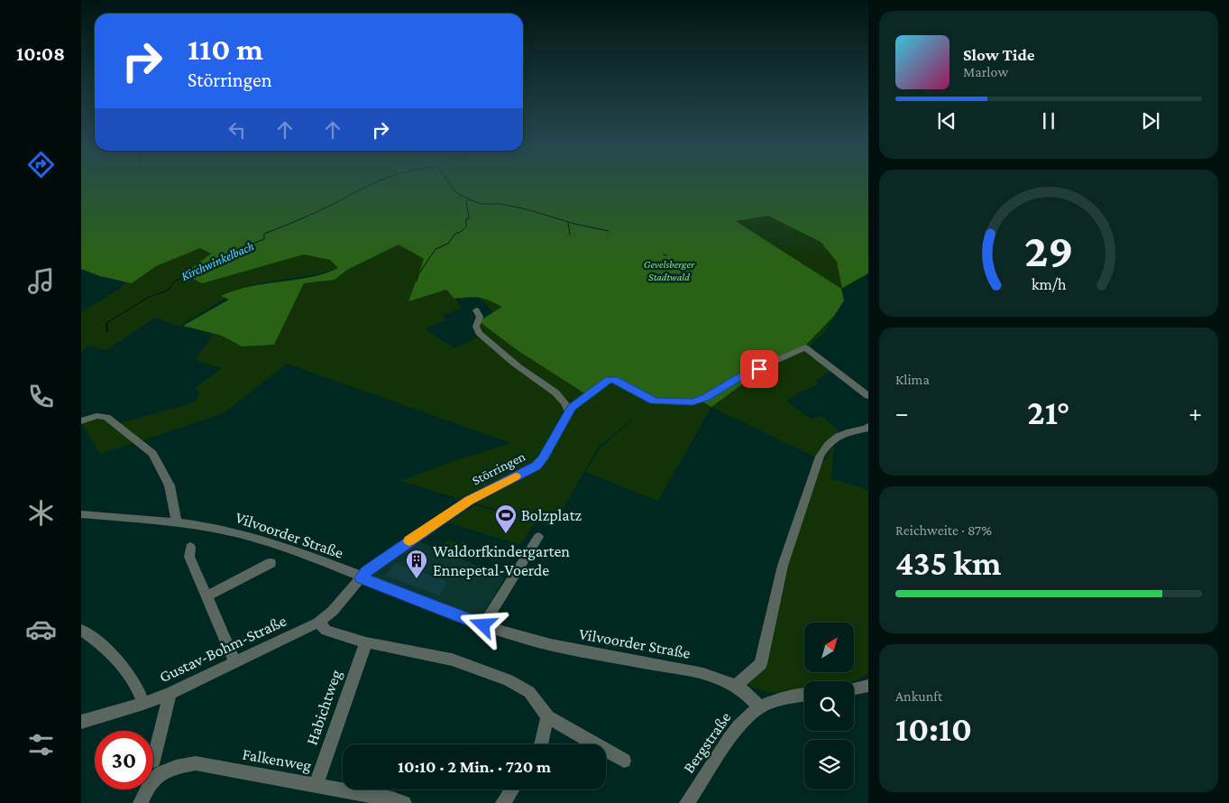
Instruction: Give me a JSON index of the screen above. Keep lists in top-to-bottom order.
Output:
{
  "streets": {
    "street": [
      "Störringen",
      "Vilvoorder Straße",
      "Gustav-Bohm-Straße",
      "Habichtweg",
      "Bergstraße",
      "Falkenweg"
    ]
  },
  "crossings": [
    ["Störringen", "Vilvoorder Straße"],
    ["Störringen", "Gustav-Bohm-Straße"],
    ["Vilvoorder Straße", "Gustav-Bohm-Straße"],
    ["Vilvoorder Straße", "Bergstraße"],
    ["Habichtweg", "Falkenweg"]
  ],
  "water": ["Kirchwinkelbach"],
  "parks": ["Gevelsberger Stadtwald"],
  "places": {
    "sports": ["Bolzplatz"],
    "building": ["Waldorfkindergarten Ennepetal-Voerde"]
  },
  "north": "top right",
  "page": {
    "tabs": "10:08",
    "turn": ["110 m", "Störringen"],
    "song": ["Slow Tide", "Marlow"],
    "tile": [
      "Klima",
      ["Reichweite · 87%", "435 km"],
      ["Ankunft", "10:10"]
    ],
    "heat": ["−", "21°", "+"],
    "limit": "30",
    "trip": "10:10 · 2 Min. · 720 m",
    "gauge": ["29", "km/h"]
  }
}
